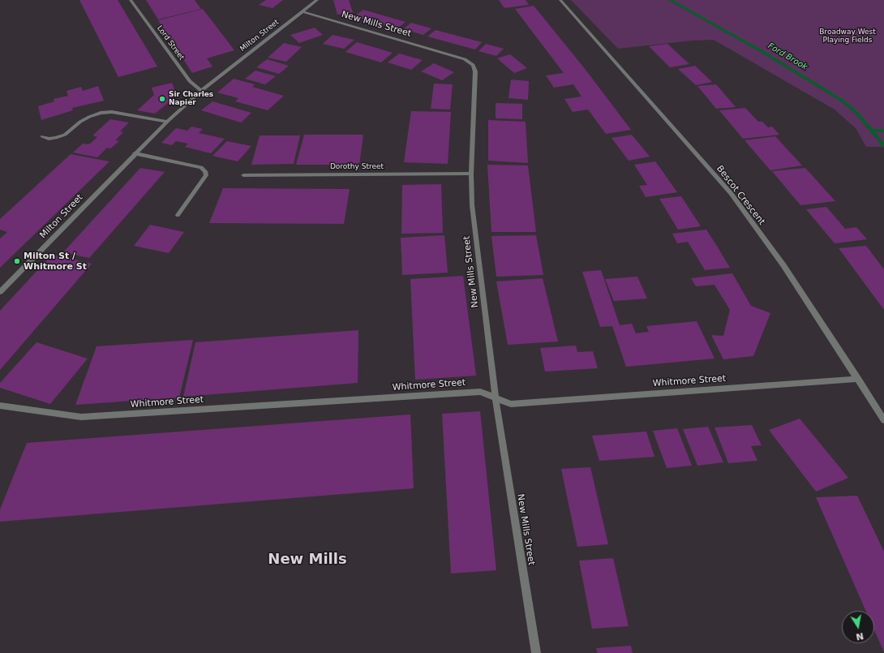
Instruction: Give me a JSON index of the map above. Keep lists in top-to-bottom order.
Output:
{
  "streets": {
    "street": [
      "New Mills Street",
      "Milton Street",
      "Lord Street",
      "Dorothy Street",
      "Bescot Crescent",
      "Whitmore Street"
    ]
  },
  "crossings": [
    ["New Mills Street", "Milton Street"],
    ["New Mills Street", "Dorothy Street"],
    ["New Mills Street", "Whitmore Street"],
    ["Milton Street", "Lord Street"],
    ["Bescot Crescent", "Whitmore Street"]
  ],
  "districts": ["New Mills"],
  "water": ["Ford Brook"],
  "parks": ["Broadway West Playing Fields"],
  "places": ["Sir Charles Napier", "Milton St / Whitmore St"],
  "north": "bottom"
}
